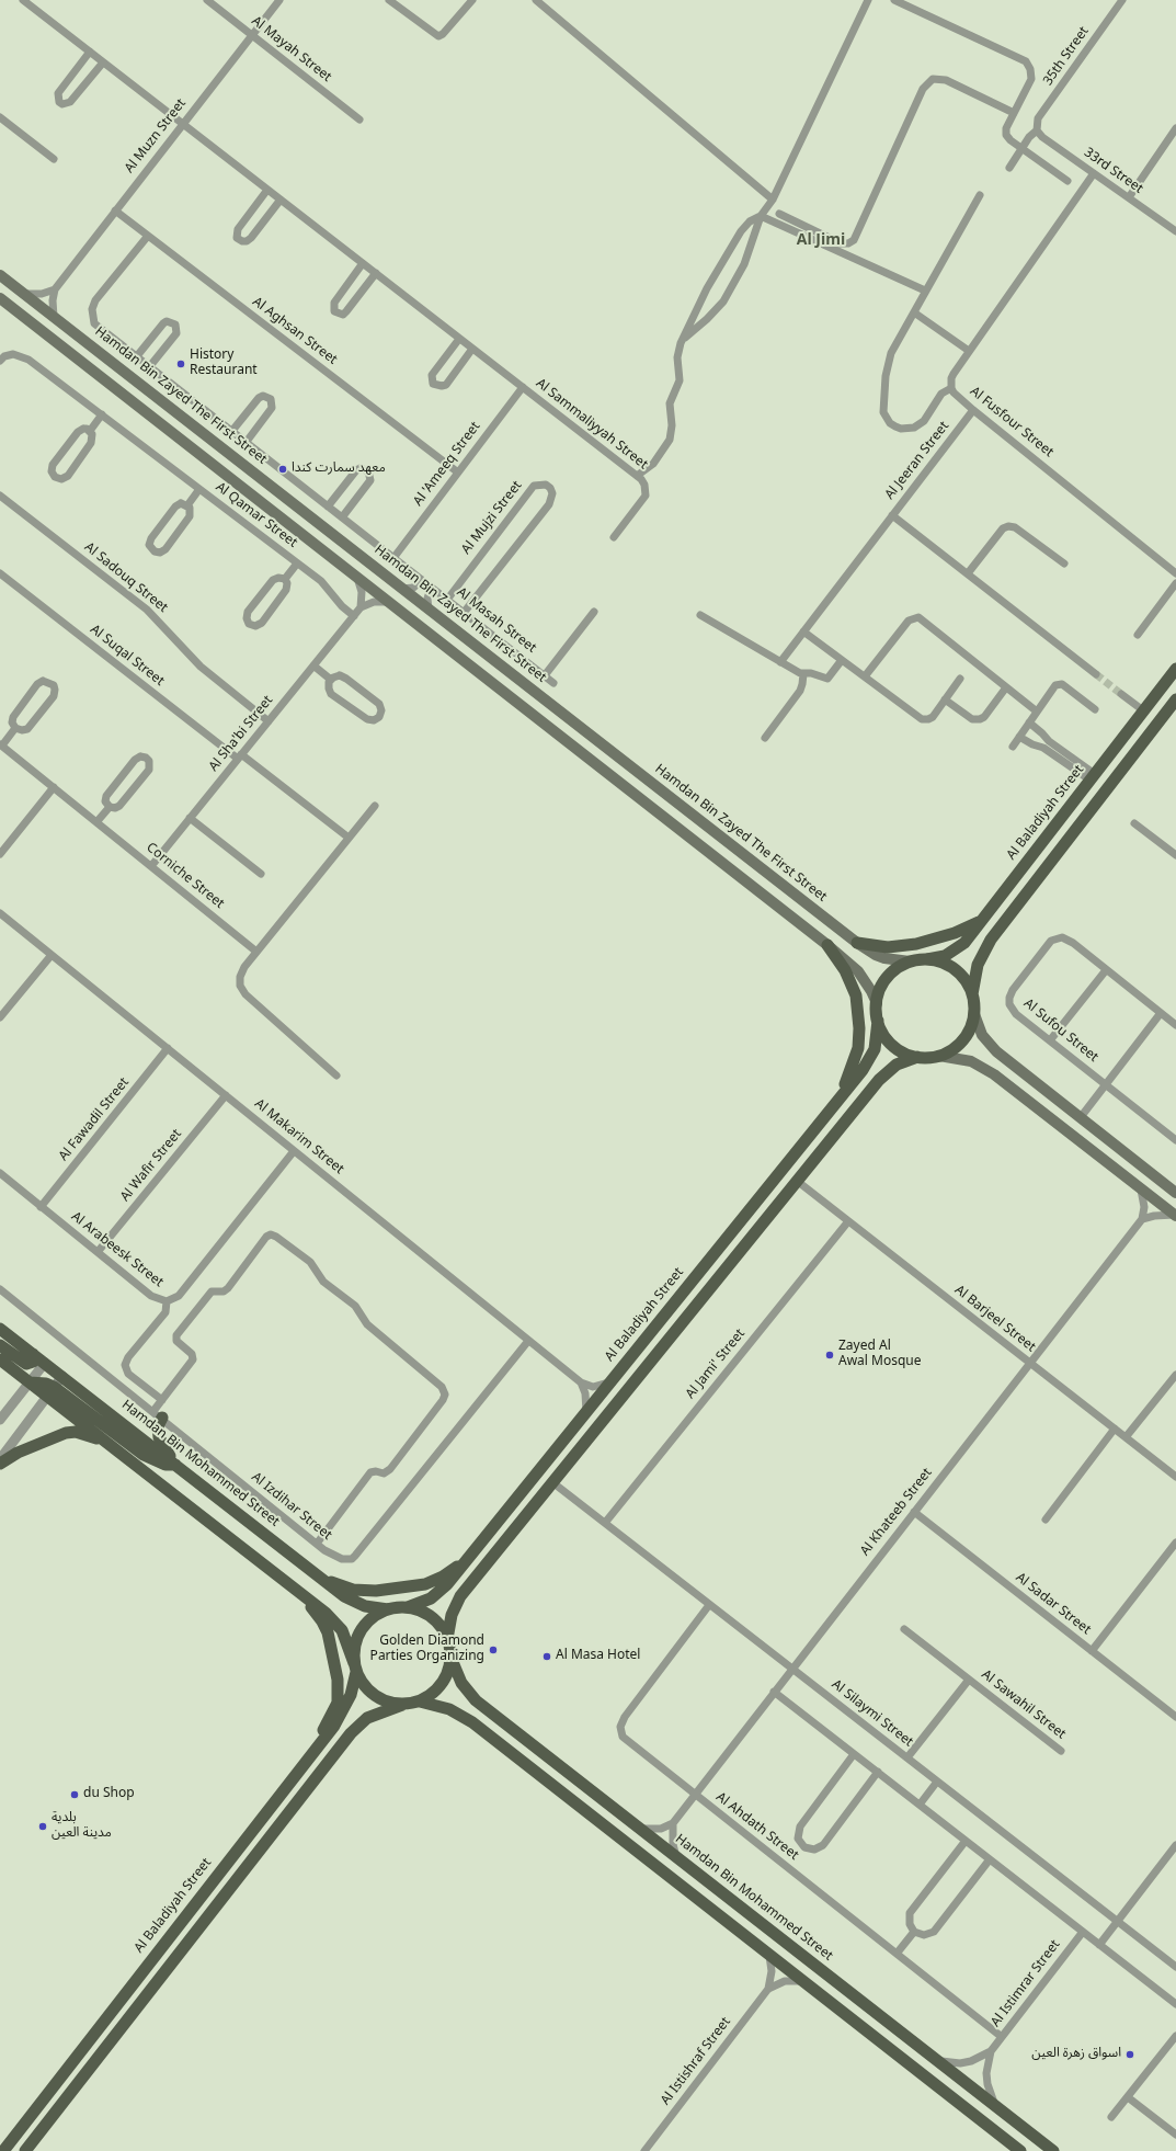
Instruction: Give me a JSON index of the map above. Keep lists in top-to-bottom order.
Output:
{
  "streets": {
    "main road": ["Hamdan Bin Zayed The First Street", "Al Baladiyah Street", "Hamdan Bin Mohammed Street"],
    "street": [
      "Al Mayah Street",
      "35th Street",
      "Al Muzn Street",
      "33rd Street",
      "Al Aghsan Street",
      "Al Fusfour Street",
      "Al Sammaliyyah Street",
      "Al Jeeran Street",
      "Al 'Ameeq Street",
      "Al Qamar Street",
      "Al Mujzi Street",
      "Al Sadouq Street",
      "Al Masah Street",
      "Al Suqal Street",
      "Al Sha'bi Street",
      "Corniche Street",
      "Al Sufou Street",
      "Al Fawadil Street",
      "Al Makarim Street",
      "Al Wafir Street",
      "Al Arabeesk Street",
      "Al Barjeel Street",
      "Al Jami' Street",
      "Al Izdihar Street",
      "Al Khateeb Street",
      "Al Sadar Street",
      "Al Sawahil Street",
      "Al Silaymi Street",
      "Al Ahdath Street",
      "Al Istimrar Street",
      "Al Istishraf Street"
    ]
  },
  "crossings": [
    ["Al Mayah Street", "Al Muzn Street"],
    ["35th Street", "33rd Street"],
    ["Al Muzn Street", "Al Aghsan Street"],
    ["Al Muzn Street", "Al Sammaliyyah Street"],
    ["33rd Street", "Al Fusfour Street"],
    ["Al Aghsan Street", "Al 'Ameeq Street"],
    ["Al Aghsan Street", "Al Masah Street"],
    ["Hamdan Bin Zayed The First Street", "Al Baladiyah Street"],
    ["Al Fusfour Street", "Al Jeeran Street"],
    ["Al Sammaliyyah Street", "Al 'Ameeq Street"],
    ["Al 'Ameeq Street", "Al Masah Street"],
    ["Al Qamar Street", "Al Sha'bi Street"],
    ["Al Mujzi Street", "Al Masah Street"],
    ["Al Sadouq Street", "Al Sha'bi Street"],
    ["Al Suqal Street", "Al Sha'bi Street"],
    ["Al Sha'bi Street", "Corniche Street"],
    ["Al Baladiyah Street", "Hamdan Bin Mohammed Street"],
    ["Al Fawadil Street", "Al Makarim Street"],
    ["Al Fawadil Street", "Al Arabeesk Street"],
    ["Al Makarim Street", "Al Wafir Street"],
    ["Al Makarim Street", "Al Arabeesk Street"],
    ["Al Makarim Street", "Al Izdihar Street"],
    ["Al Wafir Street", "Al Arabeesk Street"],
    ["Al Barjeel Street", "Al Jami' Street"],
    ["Al Barjeel Street", "Al Khateeb Street"],
    ["Al Jami' Street", "Al Silaymi Street"],
    ["Hamdan Bin Mohammed Street", "Al Istimrar Street"],
    ["Al Khateeb Street", "Al Sadar Street"],
    ["Al Khateeb Street", "Al Silaymi Street"],
    ["Al Khateeb Street", "Al Ahdath Street"],
    ["Al Sawahil Street", "Al Silaymi Street"],
    ["Al Silaymi Street", "Al Ahdath Street"],
    ["Al Ahdath Street", "Al Istimrar Street"]
  ],
  "districts": ["Al Jimi"],
  "places": [
    "History Restaurant",
    "معهد سمارت كندا",
    "Zayed Al Awal Mosque",
    "Golden Diamond Parties Organizing",
    "Al Masa Hotel",
    "du Shop",
    "بلدية مدينة العين",
    "اسواق زهرة العين"
  ]
}
